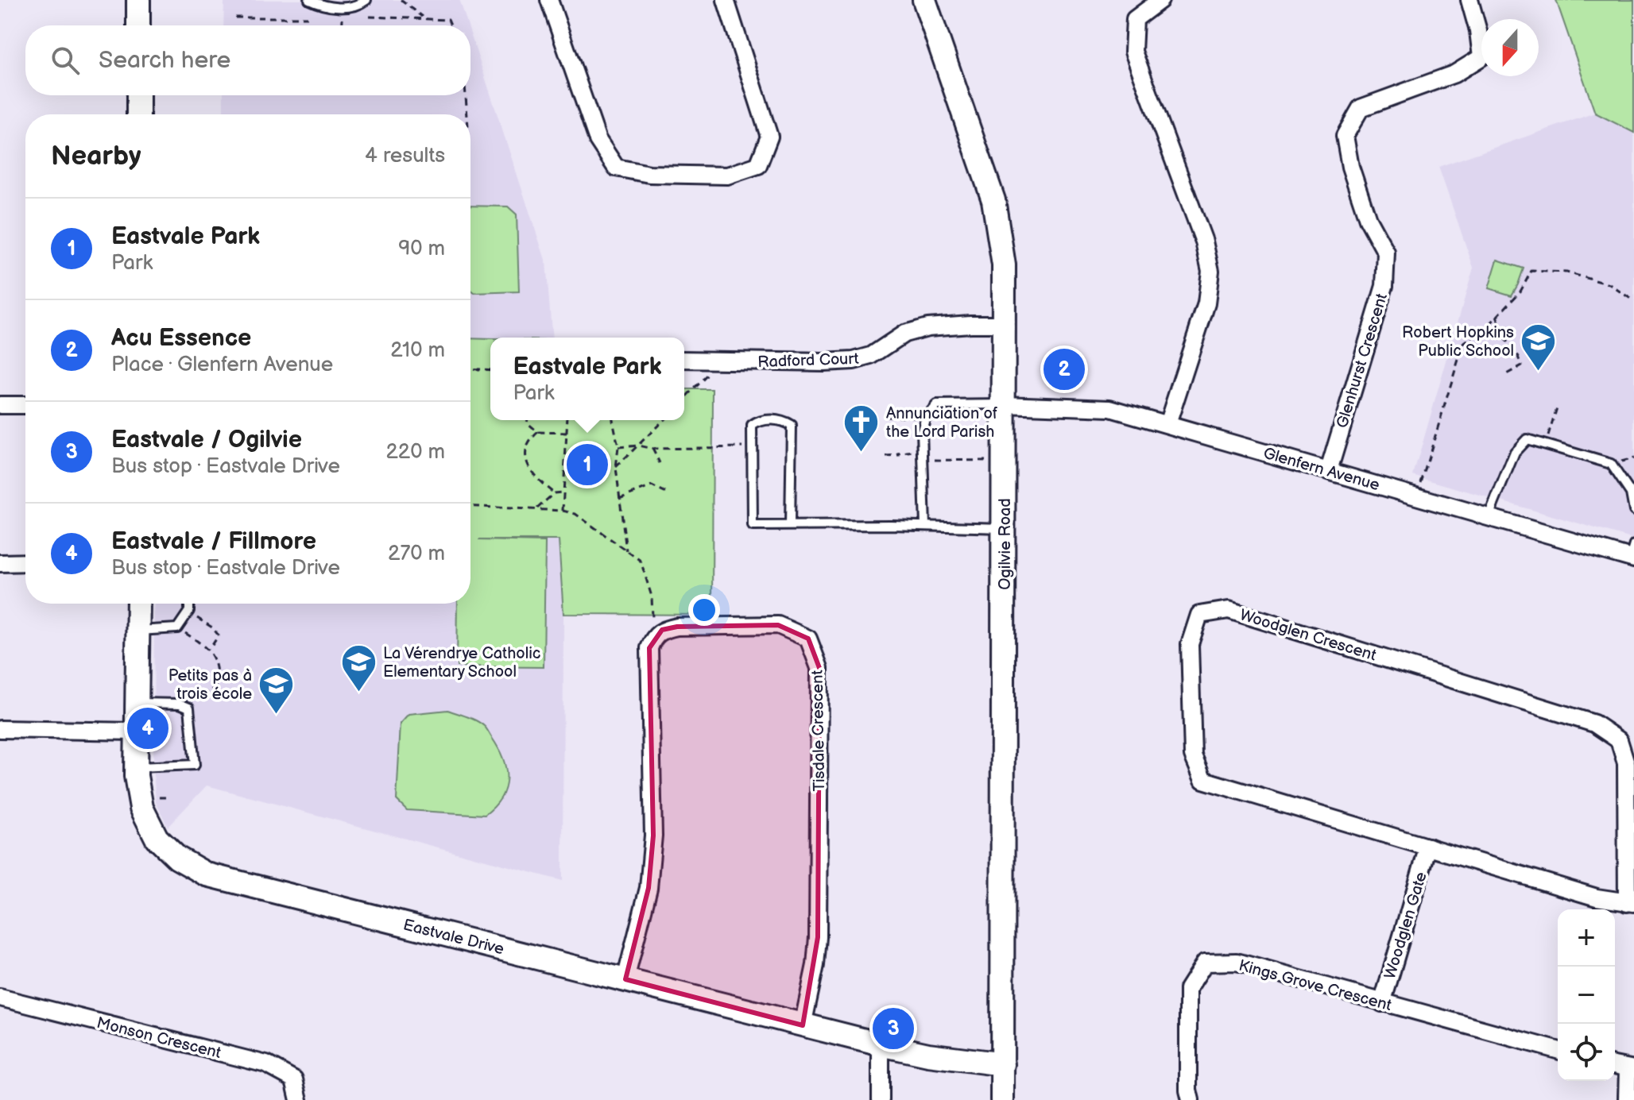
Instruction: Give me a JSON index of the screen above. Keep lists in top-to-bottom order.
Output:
{
  "streets": {
    "street": [
      "Radford Court",
      "Glenhurst Crescent",
      "Glenfern Avenue",
      "Ogilvie Road",
      "Woodglen Crescent",
      "Tisdale Crescent",
      "Woodglen Gate",
      "Eastvale Drive",
      "Kings Grove Crescent",
      "Monson Crescent"
    ]
  },
  "crossings": [
    ["Radford Court", "Ogilvie Road"],
    ["Glenhurst Crescent", "Glenfern Avenue"],
    ["Glenfern Avenue", "Ogilvie Road"],
    ["Ogilvie Road", "Eastvale Drive"],
    ["Woodglen Crescent", "Woodglen Gate"],
    ["Tisdale Crescent", "Eastvale Drive"],
    ["Woodglen Gate", "Kings Grove Crescent"]
  ],
  "places": {
    "school or university": ["Robert Hopkins Public School", "La Vérendrye Catholic Elementary School", "Petits pas à trois école"],
    "church": ["Annunciation of the Lord Parish"]
  },
  "north": "bottom",
  "page": {
    "search": "Search here",
    "heading": ["Nearby", "4 results"],
    "list": [
      {
        "mark": "1",
        "name": "Eastvale Park",
        "note": "Park",
        "value": "90 m"
      },
      {
        "mark": "2",
        "name": "Acu Essence",
        "note": "Place · Glenfern Avenue",
        "value": "210 m"
      },
      {
        "mark": "3",
        "name": "Eastvale / Ogilvie",
        "note": "Bus stop · Eastvale Drive",
        "value": "220 m"
      },
      {
        "mark": "4",
        "name": "Eastvale / Fillmore",
        "note": "Bus stop · Eastvale Drive",
        "value": "270 m"
      }
    ],
    "popup": ["Eastvale Park", "Park"],
    "pins": [
      "2",
      "1",
      "4",
      "3"
    ],
    "map_buttons": ["+", "−"]
  }
}
